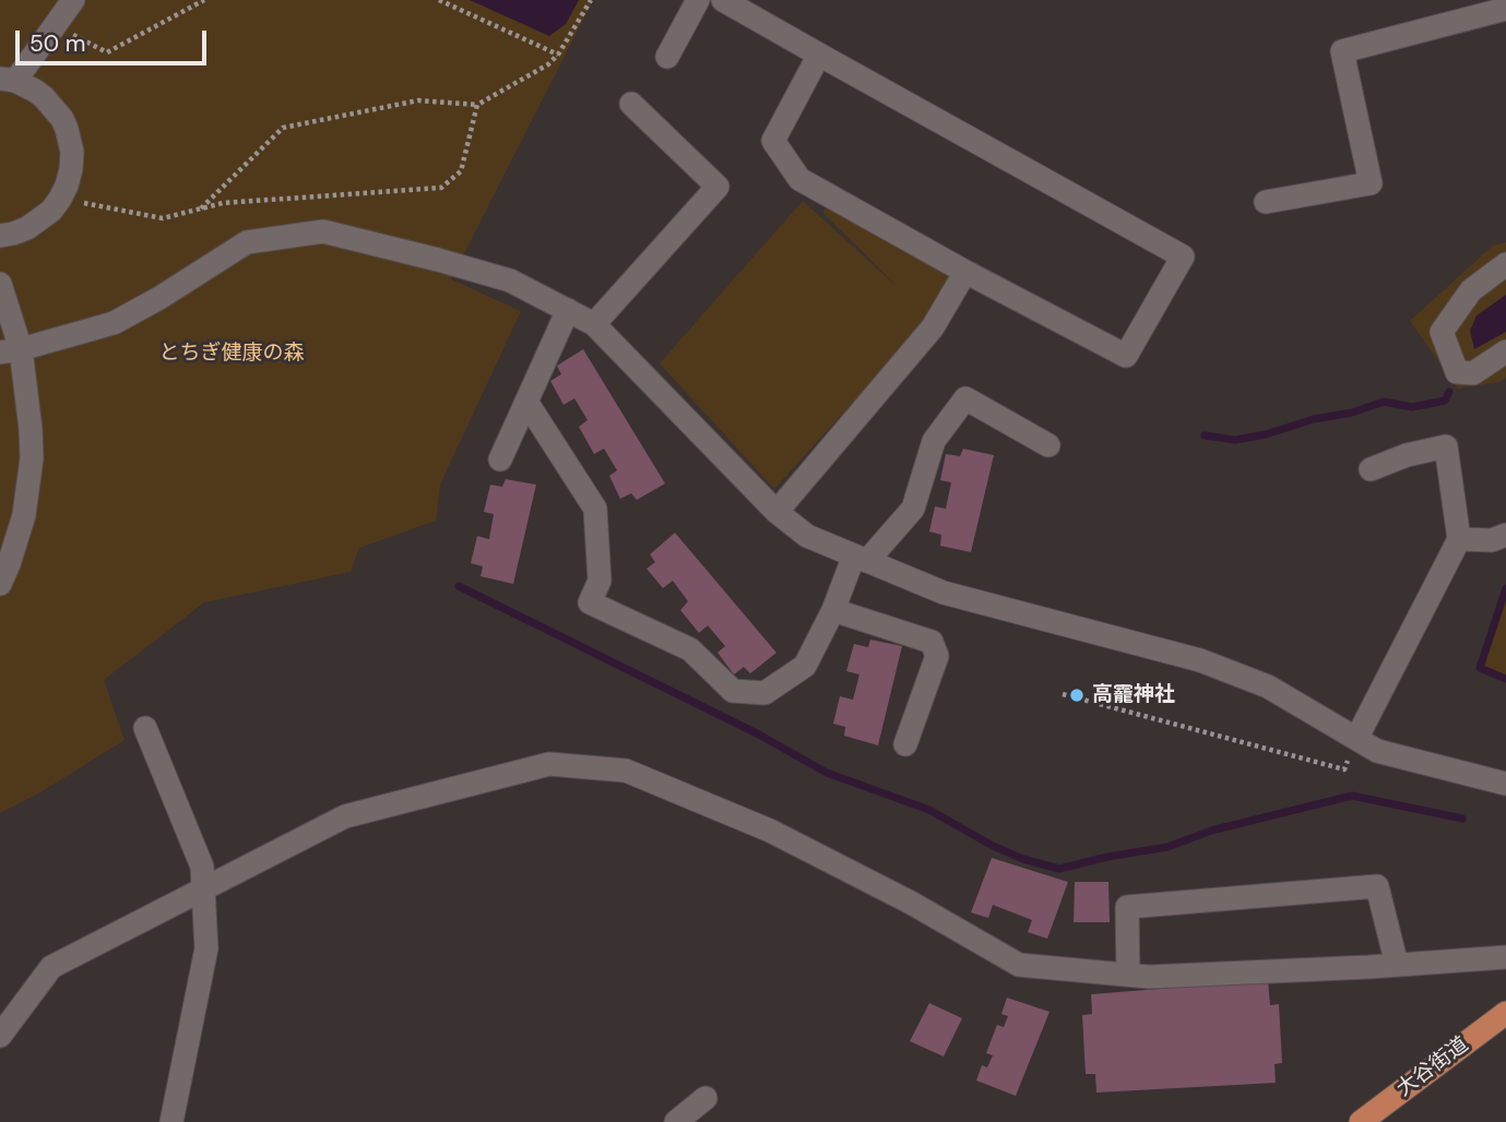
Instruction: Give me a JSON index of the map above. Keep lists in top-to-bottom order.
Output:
{
  "streets": {
    "main road": ["大谷街道"]
  },
  "parks": ["とちぎ健康の森"],
  "places": ["高靇神社"],
  "scale_bar": "50 m"
}
